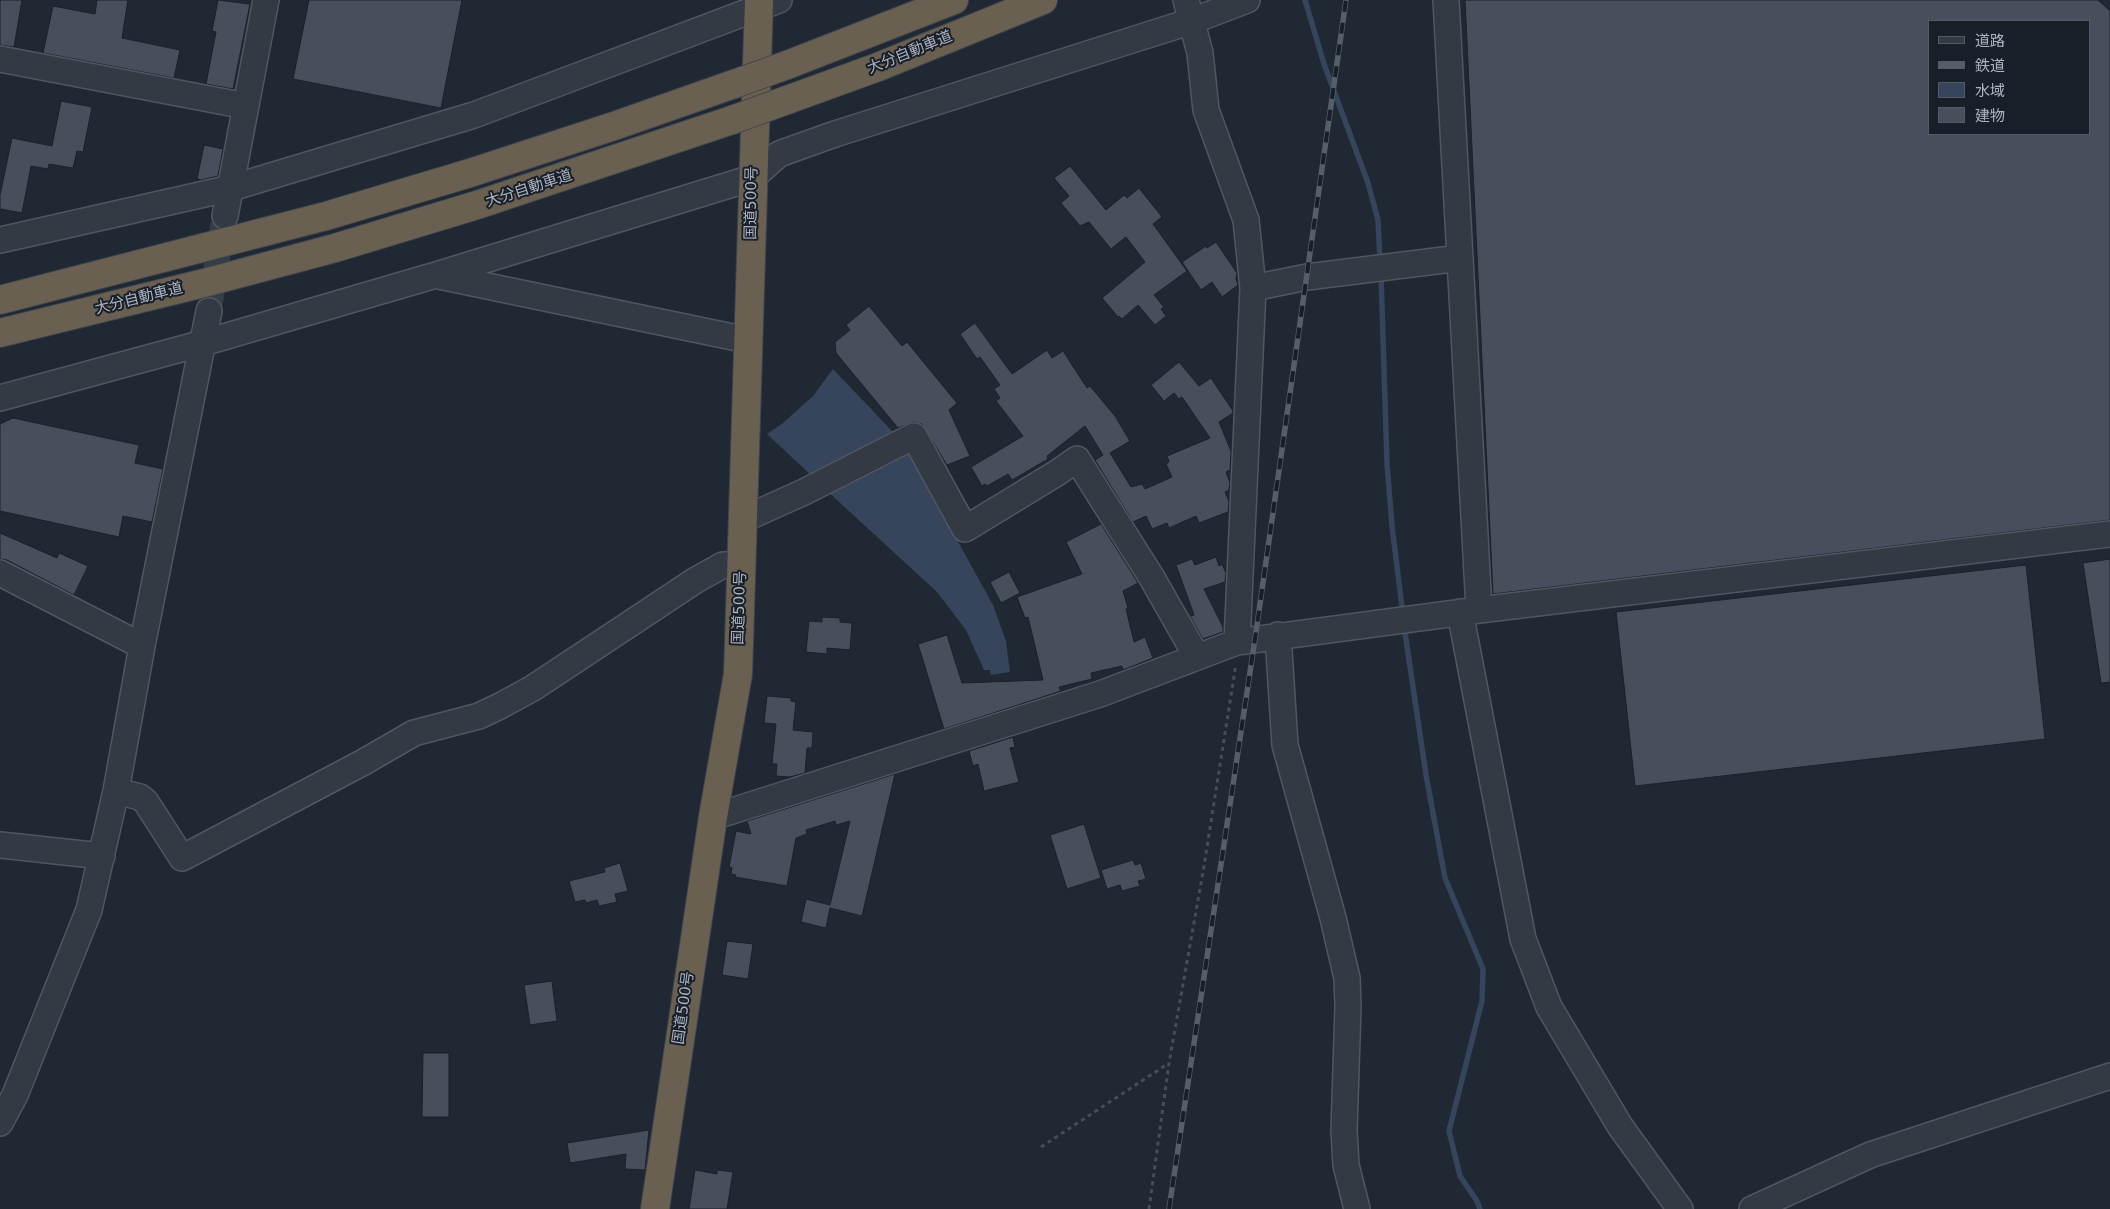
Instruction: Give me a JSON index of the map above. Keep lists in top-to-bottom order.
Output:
{
  "streets": {
    "highway": ["大分自動車道", "国道500号"]
  },
  "legend": [
    "道路",
    "鉄道",
    "水域",
    "建物"
  ]
}
